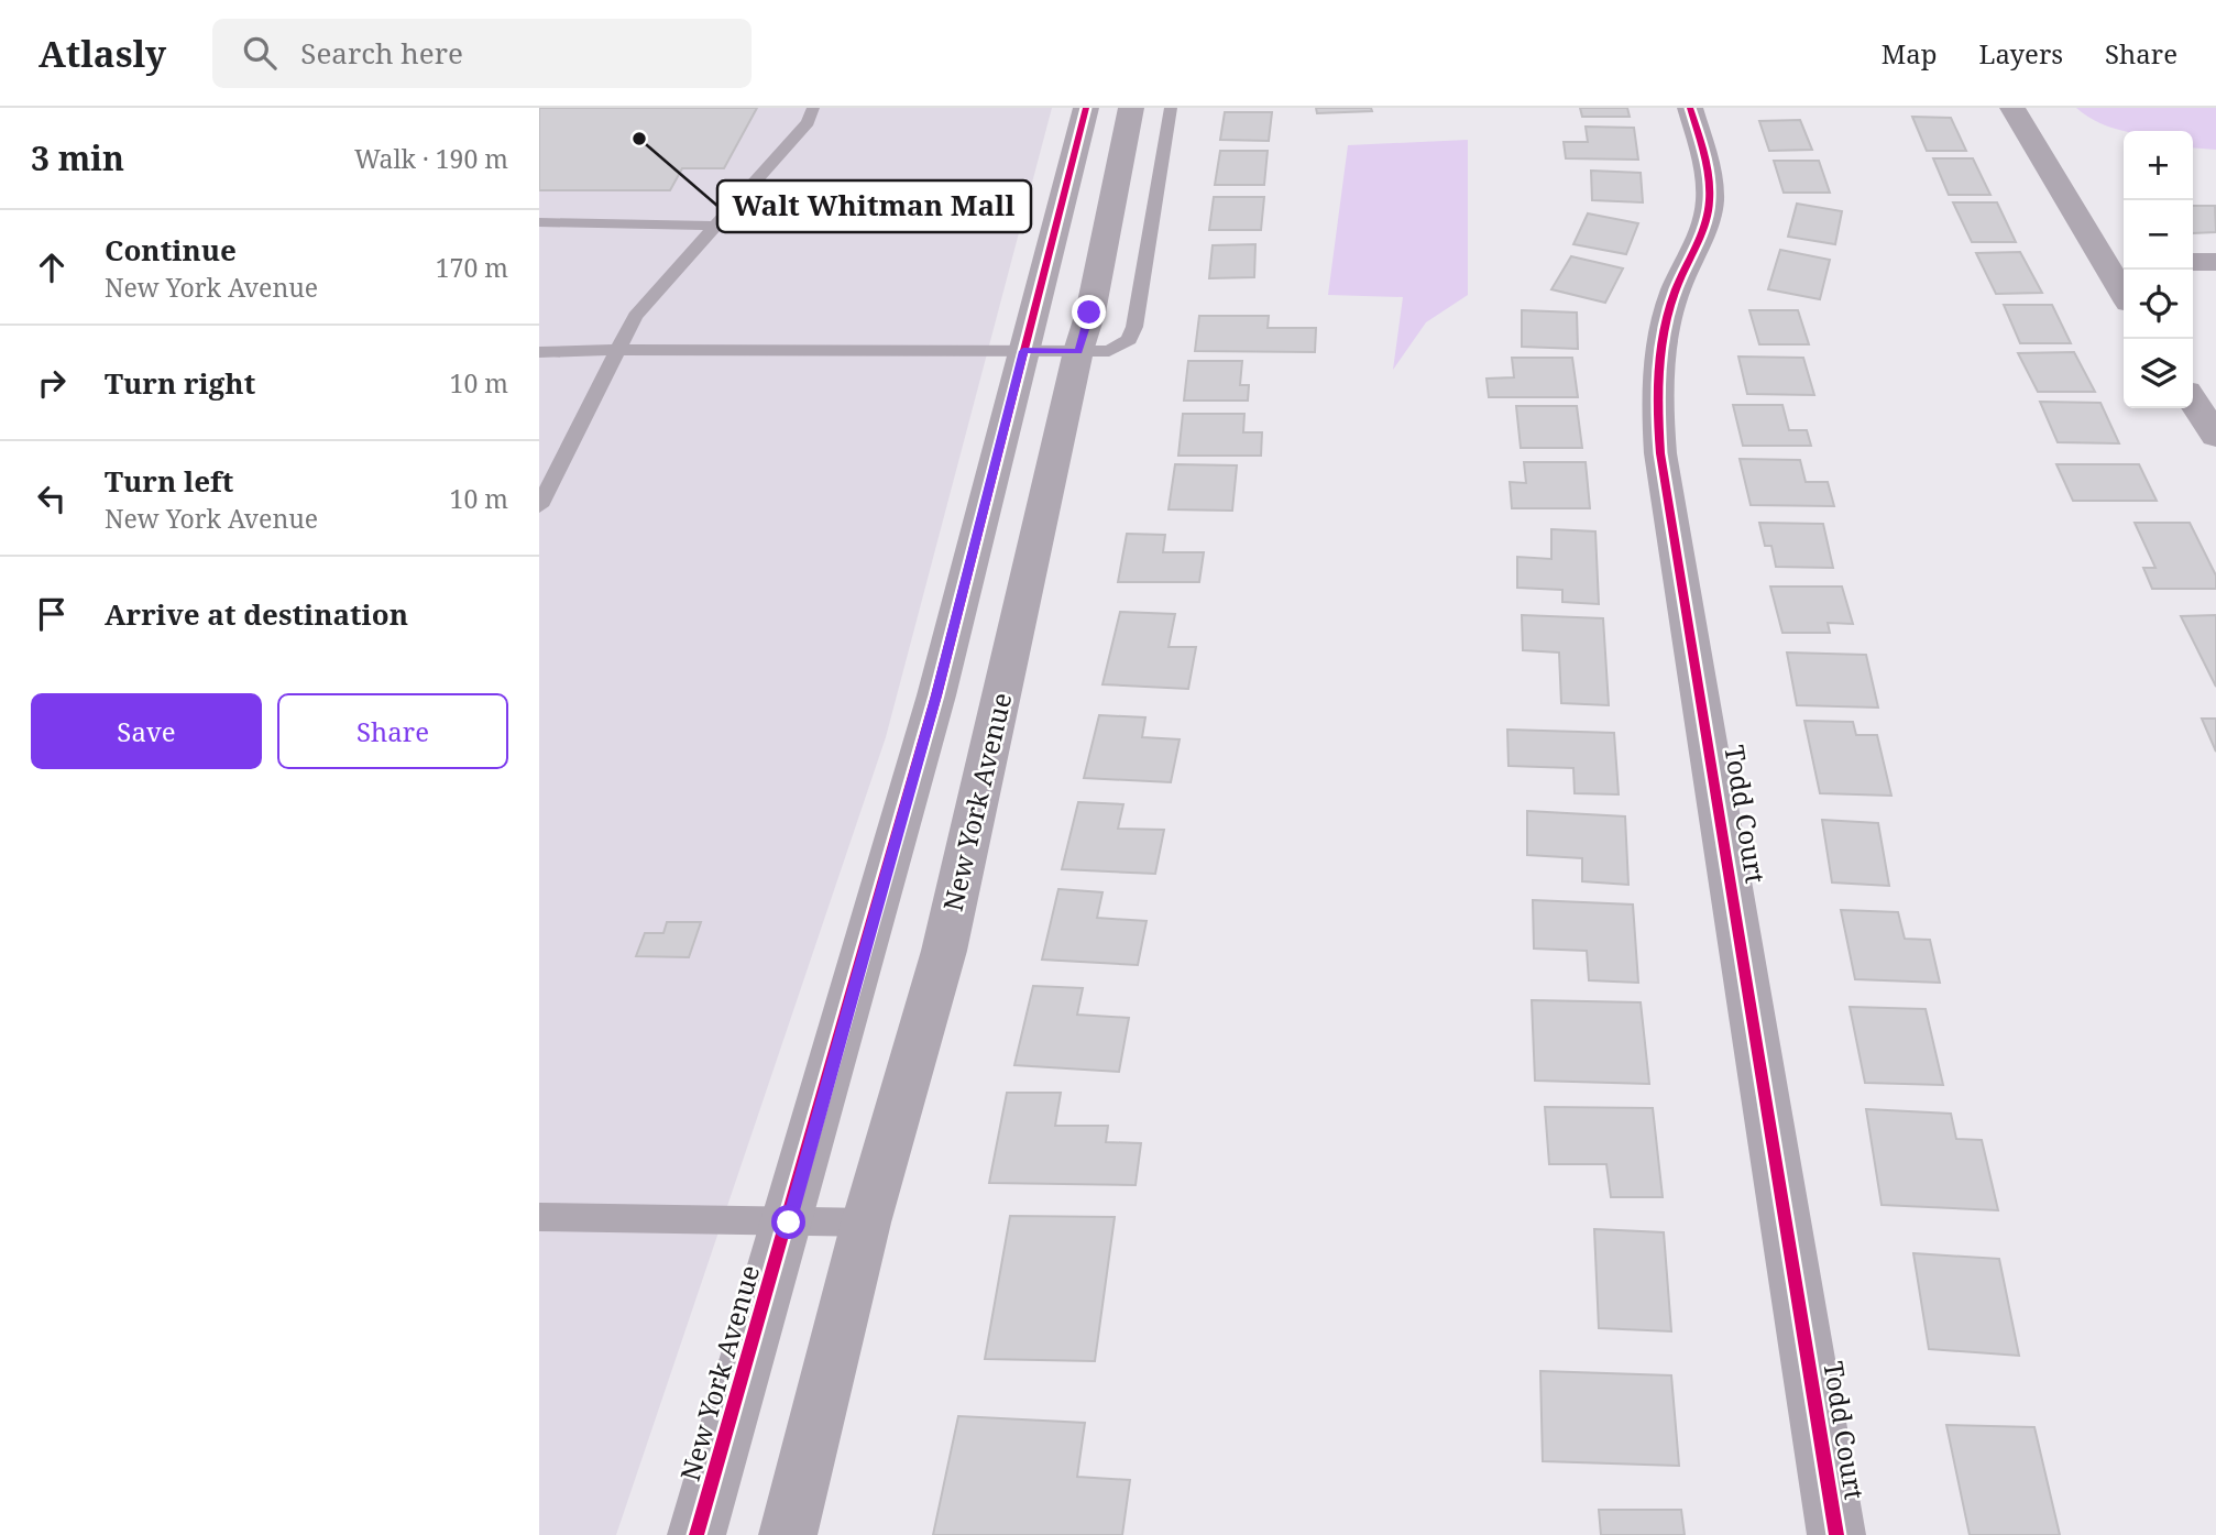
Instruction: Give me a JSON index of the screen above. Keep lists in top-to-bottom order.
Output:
{
  "streets": {
    "street": ["New York Avenue", "Todd Court"]
  },
  "places": ["Walt Whitman Mall"],
  "page": {
    "header": "Atlasly",
    "search": "Search here",
    "nav": ["Map", "Layers", "Share"],
    "heading": ["3 min", "Walk · 190 m"],
    "map_buttons": ["+", "−"],
    "list": [
      ["Continue", "New York Avenue", "170 m"],
      ["Turn right", "10 m"],
      ["Turn left", "New York Avenue", "10 m"],
      "Arrive at destination"
    ],
    "buttons": ["Save", "Share"]
  }
}
